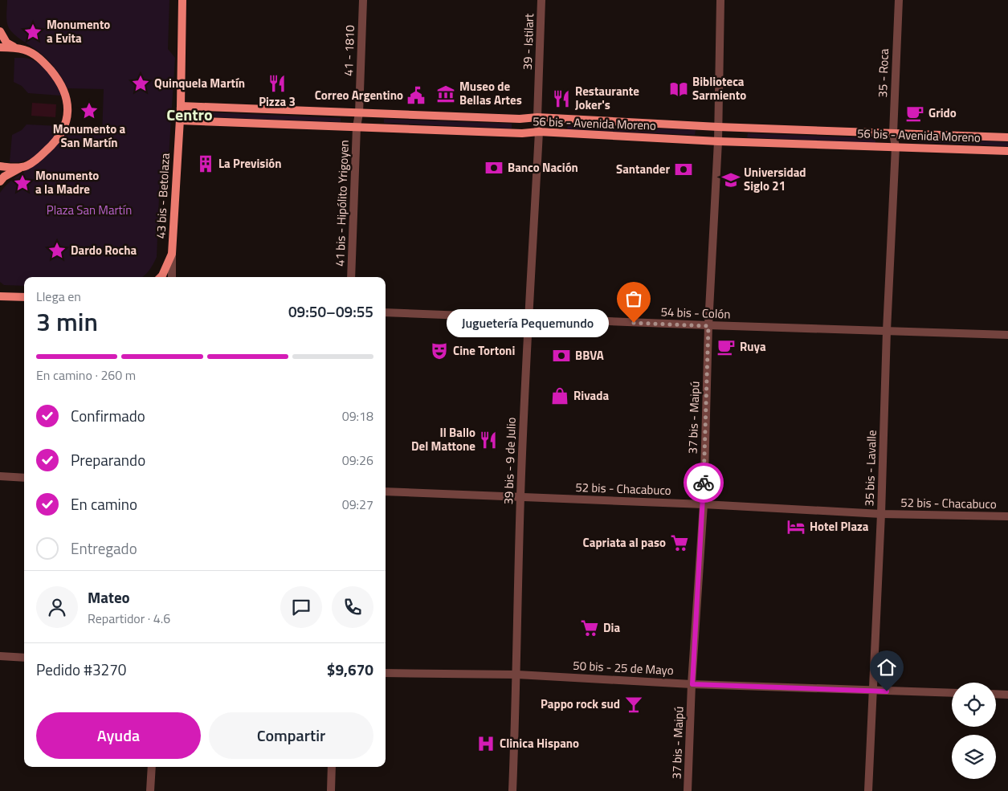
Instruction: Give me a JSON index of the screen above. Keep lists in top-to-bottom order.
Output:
{
  "streets": {
    "main road": ["56 bis - Avenida Moreno", "43 bis - Betolaza"],
    "street": [
      "39 - Istilart",
      "41 - 1810",
      "35 - Roca",
      "41 bis - Hipólito Yrigoyen",
      "54 bis - Colón",
      "37 bis - Maipú",
      "39 bis - 9 de Julio",
      "35 bis - Lavalle",
      "52 bis - Chacabuco",
      "50 bis - 25 de Mayo"
    ]
  },
  "crossings": [
    ["39 - Istilart", "56 bis - Avenida Moreno"],
    ["39 - Istilart", "39 bis - 9 de Julio"],
    ["41 - 1810", "56 bis - Avenida Moreno"],
    ["41 - 1810", "41 bis - Hipólito Yrigoyen"],
    ["35 - Roca", "56 bis - Avenida Moreno"],
    ["35 - Roca", "35 bis - Lavalle"],
    ["56 bis - Avenida Moreno", "43 bis - Betolaza"],
    ["56 bis - Avenida Moreno", "41 bis - Hipólito Yrigoyen"],
    ["56 bis - Avenida Moreno", "37 bis - Maipú"],
    ["56 bis - Avenida Moreno", "39 bis - 9 de Julio"],
    ["56 bis - Avenida Moreno", "35 bis - Lavalle"],
    ["54 bis - Colón", "37 bis - Maipú"],
    ["54 bis - Colón", "39 bis - 9 de Julio"],
    ["54 bis - Colón", "35 bis - Lavalle"],
    ["37 bis - Maipú", "52 bis - Chacabuco"],
    ["37 bis - Maipú", "50 bis - 25 de Mayo"],
    ["39 bis - 9 de Julio", "52 bis - Chacabuco"],
    ["39 bis - 9 de Julio", "50 bis - 25 de Mayo"],
    ["35 bis - Lavalle", "52 bis - Chacabuco"],
    ["35 bis - Lavalle", "50 bis - 25 de Mayo"]
  ],
  "districts": ["Centro"],
  "parks": ["Plaza San Martín"],
  "places": {
    "place": [
      "Monumento a Evita",
      "Quinquela Martín",
      "Monumento a San Martín",
      "Monumento a la Madre",
      "Dardo Rocha"
    ],
    "restaurant": ["Pizza 3", "Restaurante Joker's", "Il Ballo Del Mattone"],
    "library": ["Biblioteca Sarmiento"],
    "museum": ["Museo de Bellas Artes"],
    "public building": ["Correo Argentino"],
    "cafe": ["Grido", "Ruya"],
    "building": ["La Previsión"],
    "bank": ["Banco Nación", "Santander", "BBVA"],
    "school or university": ["Universidad Siglo 21"],
    "other": ["Juguetería Pequemundo"],
    "theatre": ["Cine Tortoni"],
    "shop": ["Rivada"],
    "hotel": ["Hotel Plaza"],
    "supermarket": ["Capriata al paso", "Dia"],
    "bar": ["Pappo rock sud"],
    "hospital": ["Clinica Hispano"]
  },
  "page": {
    "heading": ["3 min", "Llega en", "09:50–09:55"],
    "panel": [
      "Mateo",
      "Repartidor · 4.6",
      "Pedido #3270",
      "$9,670"
    ],
    "bubble": "Juguetería Pequemundo",
    "bar": "En camino · 260 m",
    "list": [
      ["Confirmado", "09:18"],
      ["Preparando", "09:26"],
      ["En camino", "09:27"],
      "Entregado"
    ],
    "buttons": ["Ayuda", "Compartir"]
  }
}
